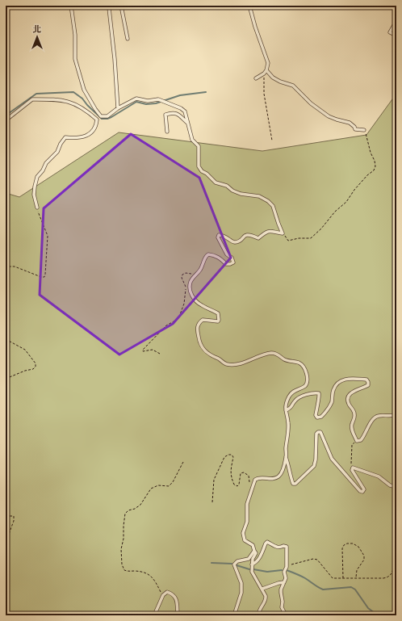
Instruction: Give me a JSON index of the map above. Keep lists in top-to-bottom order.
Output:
{
  "north": "top"
}
